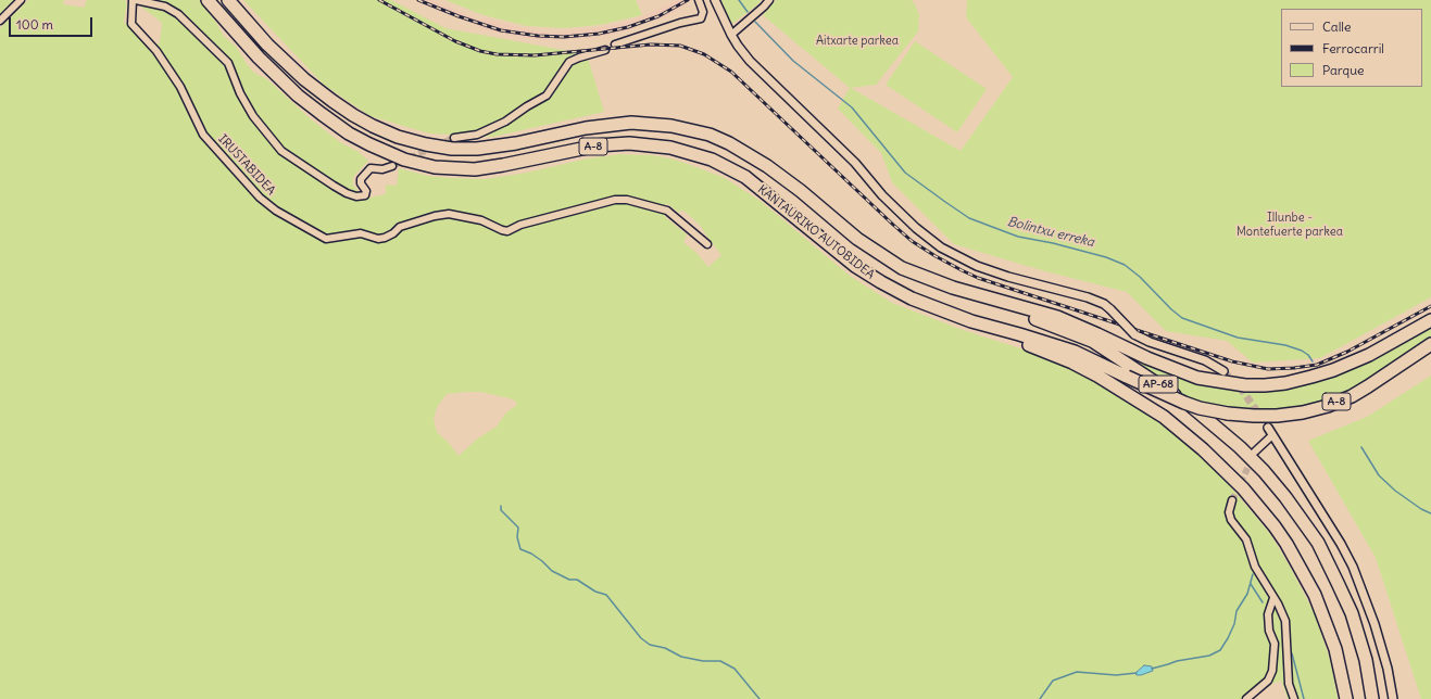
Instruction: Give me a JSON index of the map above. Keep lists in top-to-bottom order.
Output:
{
  "streets": {
    "highway": ["A-8", "KANTAURIKO AUTOBIDEA", "AP-68"],
    "street": ["IRUSTABIDEA"]
  },
  "crossings": [
    ["KANTAURIKO AUTOBIDEA", "AP-68"]
  ],
  "water": ["Bolintxu erreka"],
  "parks": ["Aitxarte parkea", "Illunbe - Montefuerte parkea"],
  "legend": ["Calle", "Ferrocarril", "Parque"],
  "scale_bar": "100 m"
}
